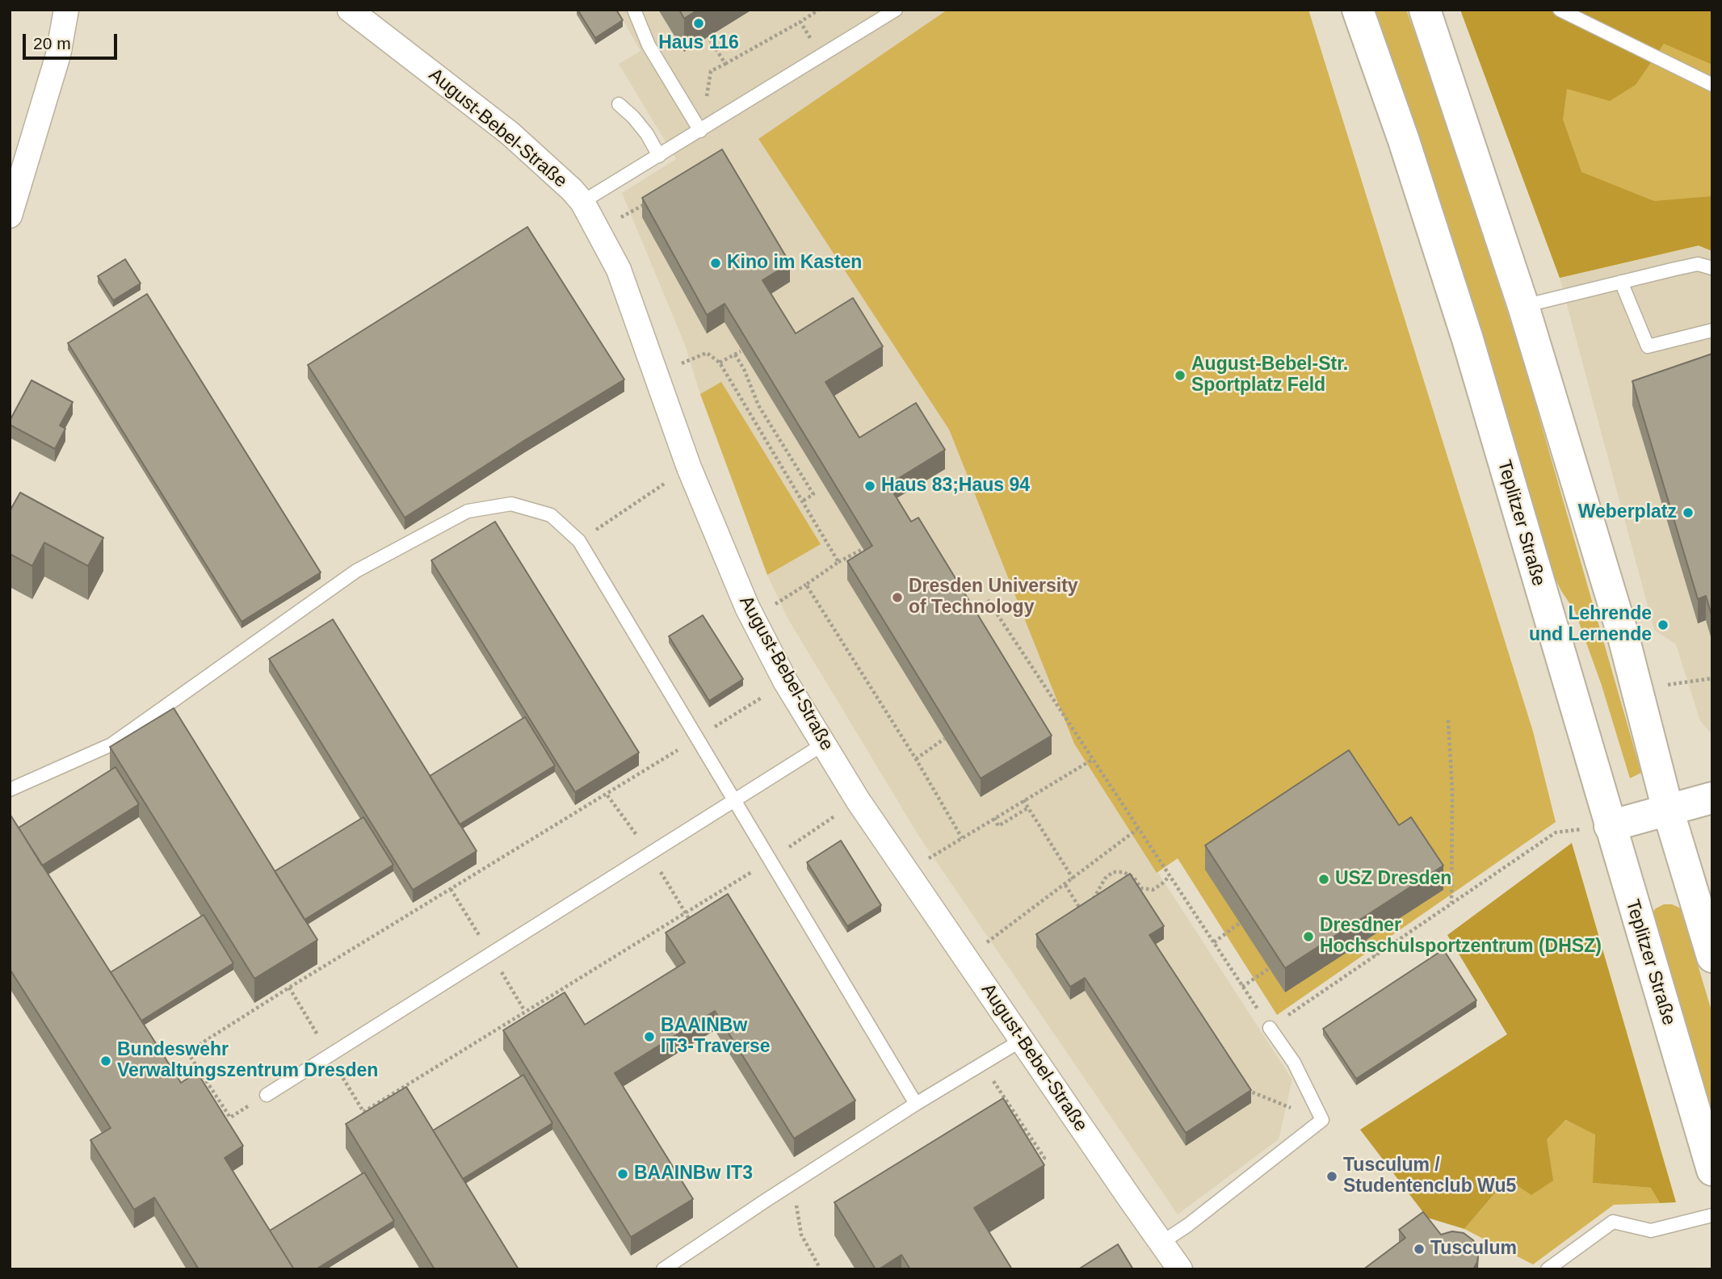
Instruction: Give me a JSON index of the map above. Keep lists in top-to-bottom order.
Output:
{
  "streets": {
    "main road": ["Teplitzer Straße"],
    "street": ["August-Bebel-Straße"]
  },
  "places": [
    "Haus 116",
    "Kino im Kasten",
    "August-Bebel-Str. Sportplatz Feld",
    "Haus 83;Haus 94",
    "Weberplatz",
    "Dresden University of Technology",
    "Lehrende und Lernende",
    "USZ Dresden",
    "Dresdner Hochschulsportzentrum (DHSZ)",
    "BAAINBw IT3-Traverse",
    "Bundeswehr Verwaltungszentrum Dresden",
    "BAAINBw IT3",
    "Tusculum / Studentenclub Wu5",
    "Tusculum"
  ],
  "scale_bar": "20 m"
}
